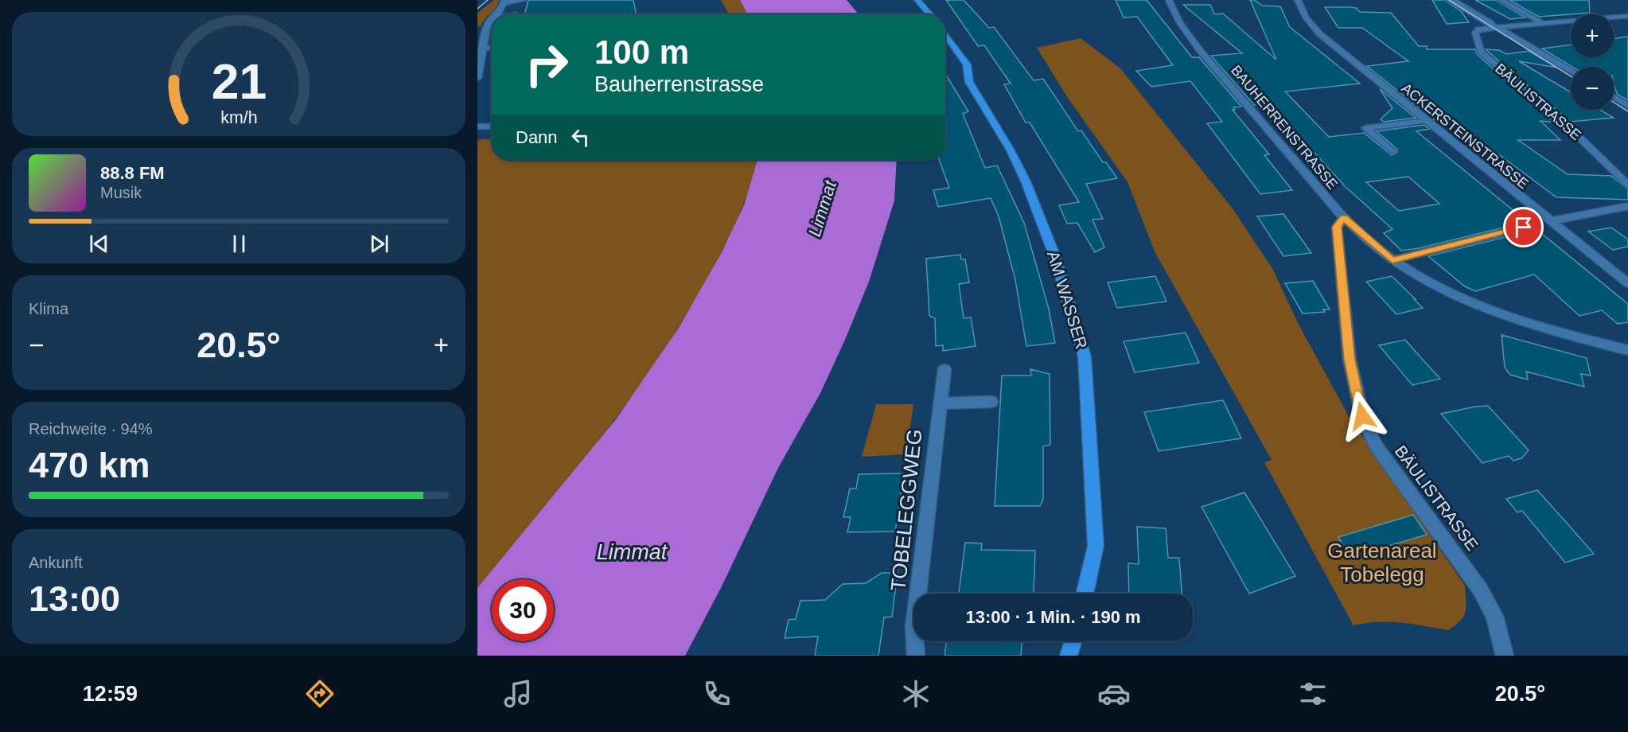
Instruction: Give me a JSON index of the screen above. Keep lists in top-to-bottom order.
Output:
{
  "streets": {
    "street": [
      "BÄULISTRASSE",
      "BAUHERRENSTRASSE",
      "ACKERSTEINSTRASSE",
      "AM WASSER",
      "TOBELEGGWEG"
    ]
  },
  "crossings": [
    ["BÄULISTRASSE", "BAUHERRENSTRASSE"]
  ],
  "water": ["Limmat"],
  "parks": ["Gartenareal Tobelegg"],
  "page": {
    "map_buttons": ["+", "−"],
    "turn": ["100 m", "Bauherrenstrasse"],
    "then": "Dann",
    "song": ["88.8 FM", "Musik"],
    "tile": [
      "Klima",
      ["Reichweite · 94%", "470 km"],
      ["Ankunft", "13:00"]
    ],
    "heat": ["−", "20.5°", "+"],
    "limit": "30",
    "trip": "13:00 · 1 Min. · 190 m",
    "tabs": ["12:59", "20.5°"],
    "gauge": ["21", "km/h"]
  }
}
